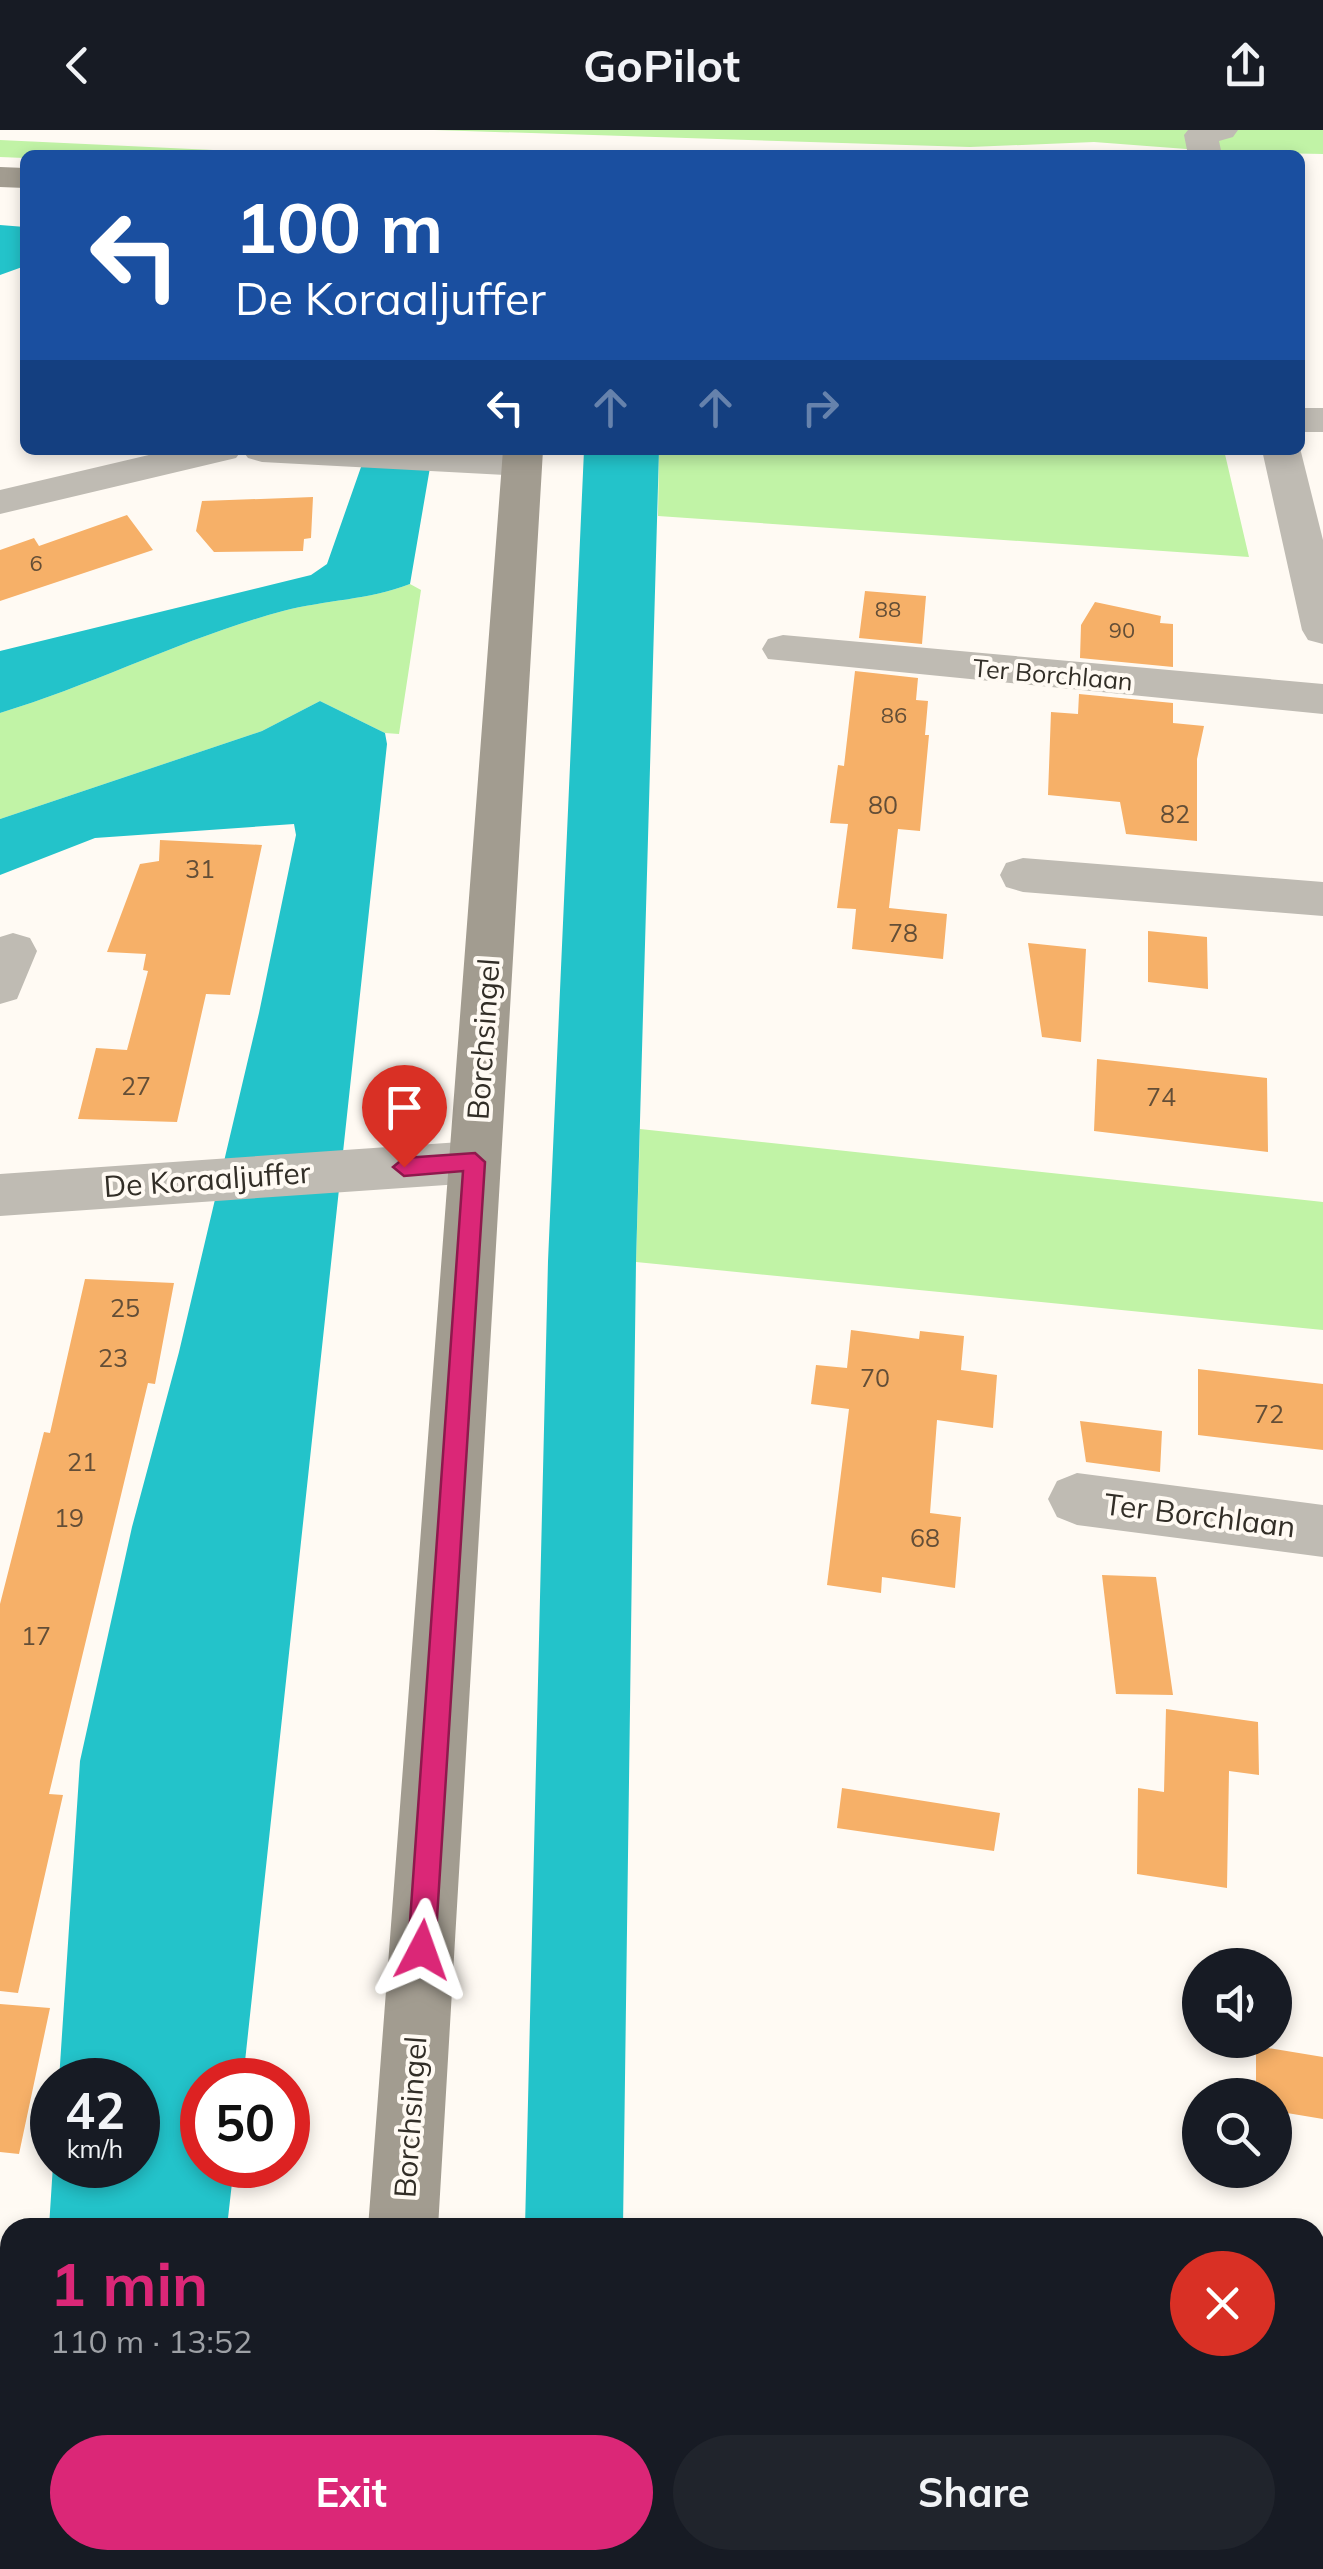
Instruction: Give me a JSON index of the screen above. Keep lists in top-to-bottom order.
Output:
{
  "streets": {
    "main road": ["Borchsingel"],
    "street": ["Ter Borchlaan", "De Koraaljuffer"]
  },
  "crossings": [
    ["Borchsingel", "De Koraaljuffer"]
  ],
  "house_numbers": [
    "6",
    "88",
    "90",
    "86",
    "80",
    "82",
    "31",
    "78",
    "27",
    "74",
    "25",
    "23",
    "70",
    "72",
    "21",
    "19",
    "68",
    "17"
  ],
  "page": {
    "header": "GoPilot",
    "turn": ["100 m", "De Koraaljuffer"],
    "speed": "42 km/h",
    "limit": "50",
    "heading": ["1 min", "110 m · 13:52"],
    "buttons": ["Exit", "Share"]
  }
}
